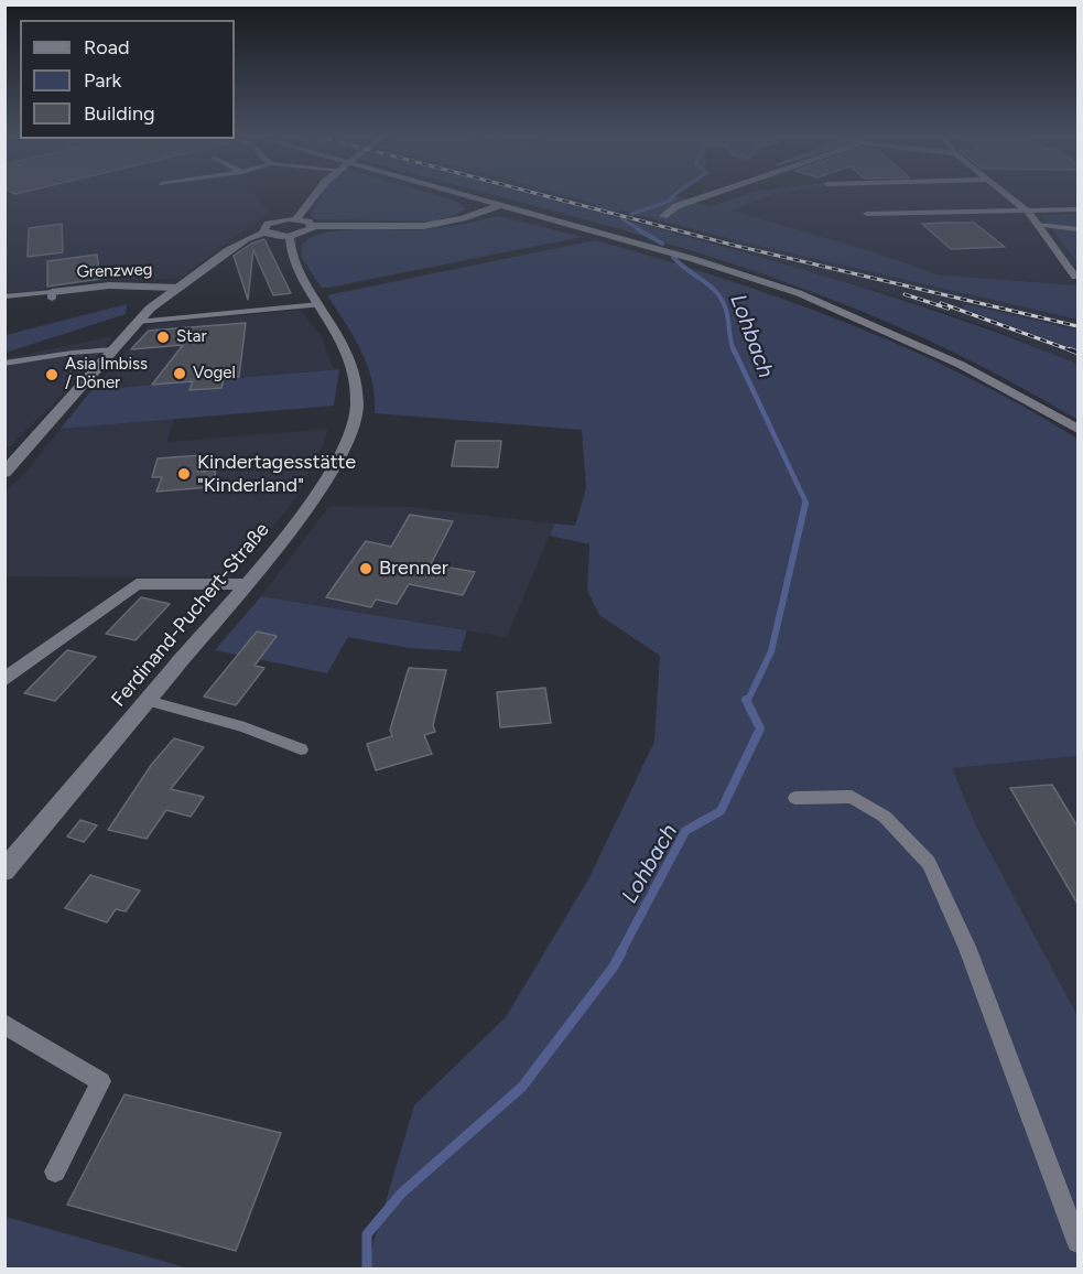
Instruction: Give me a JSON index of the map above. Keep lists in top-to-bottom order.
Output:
{
  "streets": {
    "street": ["Grenzweg", "Ferdinand-Puchert-Straße"]
  },
  "water": ["Lohbach"],
  "places": [
    "Star",
    "Vogel",
    "Asia Imbiss / Döner",
    "Kindertagesstätte \"Kinderland\"",
    "Brenner"
  ],
  "legend": ["Road", "Park", "Building"]
}
